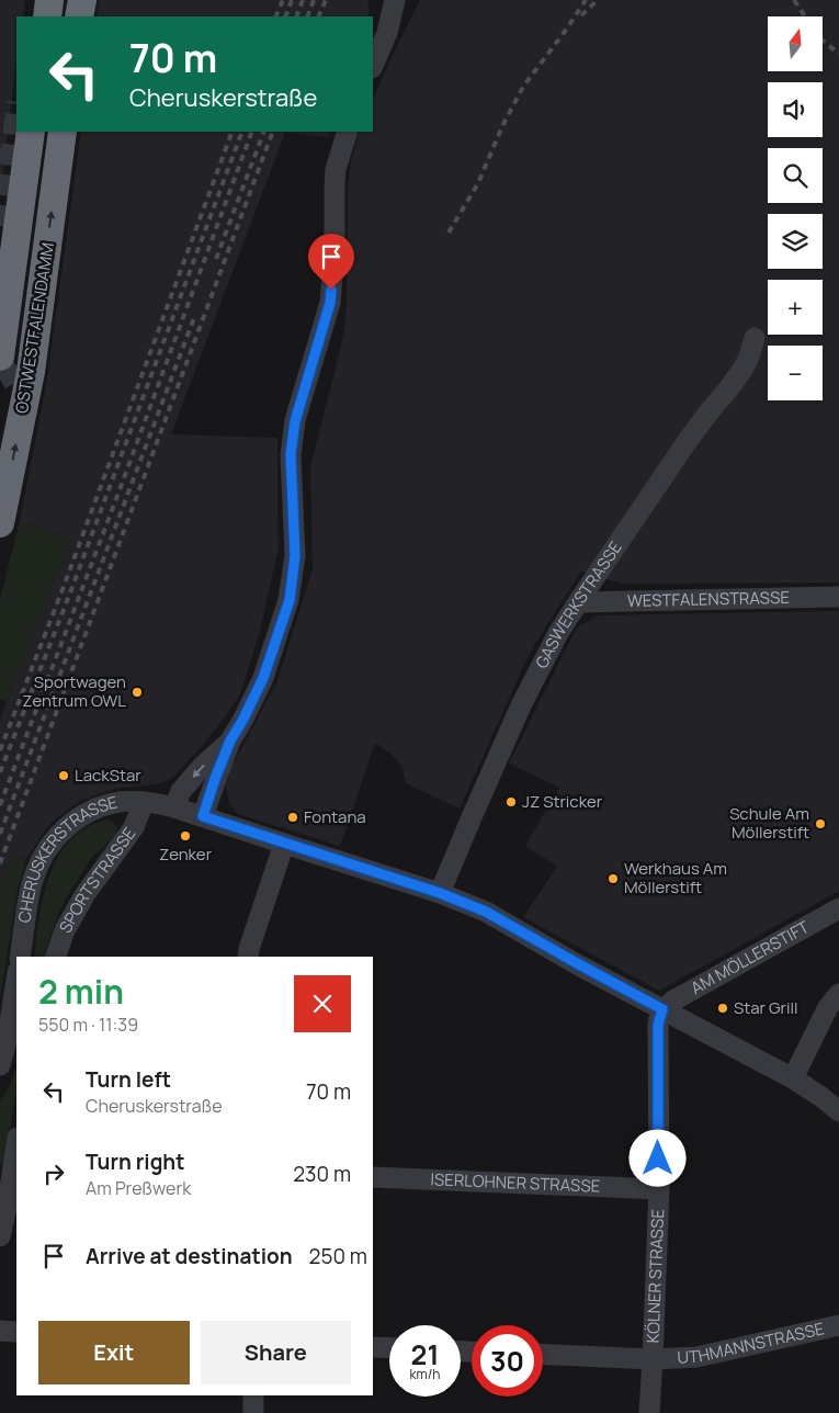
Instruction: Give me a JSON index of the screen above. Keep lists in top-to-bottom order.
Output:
{
  "streets": {
    "highway": ["OSTWESTFALENDAMM"],
    "street": [
      "WESTFALENSTRASSE",
      "GASWERKSTRASSE",
      "CHERUSKERSTRASSE",
      "SPORTSTRASSE",
      "AM MÖLLERSTIFT",
      "ISERLOHNER STRASSE",
      "KÖLNER STRASSE",
      "UTHMANNSTRASSE"
    ]
  },
  "crossings": [
    ["WESTFALENSTRASSE", "GASWERKSTRASSE"],
    ["GASWERKSTRASSE", "CHERUSKERSTRASSE"],
    ["CHERUSKERSTRASSE", "SPORTSTRASSE"],
    ["CHERUSKERSTRASSE", "AM MÖLLERSTIFT"],
    ["CHERUSKERSTRASSE", "KÖLNER STRASSE"],
    ["AM MÖLLERSTIFT", "KÖLNER STRASSE"],
    ["ISERLOHNER STRASSE", "KÖLNER STRASSE"],
    ["KÖLNER STRASSE", "UTHMANNSTRASSE"]
  ],
  "places": [
    "Sportwagen Zentrum OWL",
    "LackStar",
    "JZ Stricker",
    "Fontana",
    "Schule Am Möllerstift",
    "Zenker",
    "Werkhaus Am Möllerstift",
    "Star Grill"
  ],
  "north": "top",
  "page": {
    "map_buttons": ["+", "−"],
    "turn": ["70 m", "Cheruskerstraße"],
    "heading": ["2 min", "550 m · 11:39"],
    "list": [
      {
        "name": "Turn left",
        "note": "Cheruskerstraße",
        "value": "70 m"
      },
      {
        "name": "Turn right",
        "note": "Am Preßwerk",
        "value": "230 m"
      },
      {
        "name": "Arrive at destination",
        "value": "250 m"
      }
    ],
    "buttons": ["Exit", "Share"],
    "speed": "21 km/h",
    "limit": "30"
  }
}
